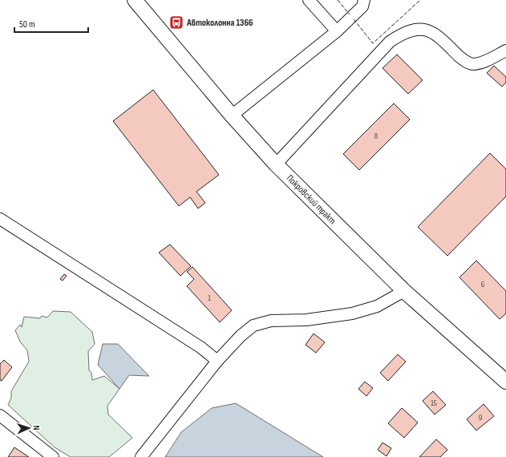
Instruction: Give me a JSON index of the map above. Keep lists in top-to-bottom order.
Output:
{
  "streets": {
    "main road": ["Покровский тракт"]
  },
  "places": {
    "bus stop": ["Автоколонна 1366"]
  },
  "house_numbers": [
    "8",
    "6",
    "1",
    "15",
    "9"
  ],
  "scale_bar": "50 m",
  "north": "right"
}
